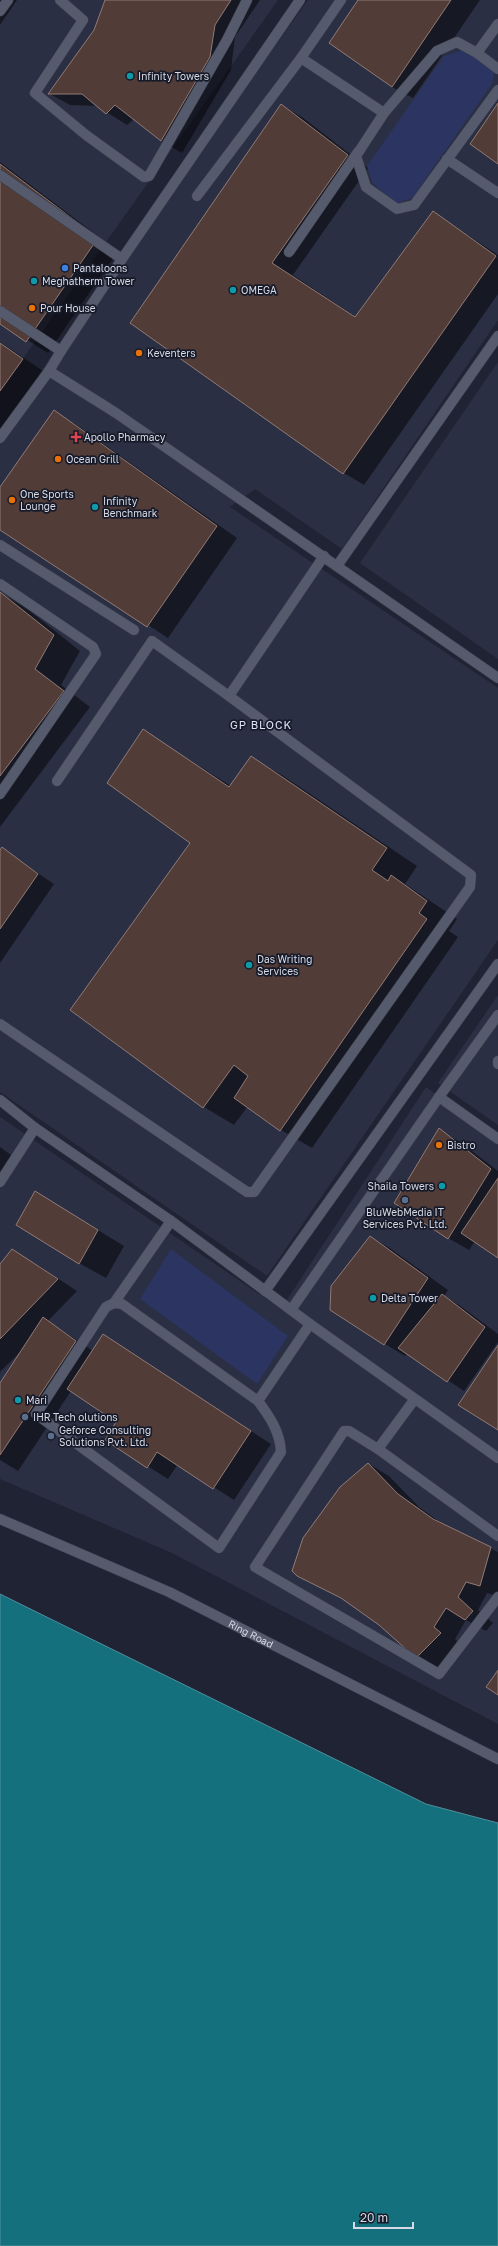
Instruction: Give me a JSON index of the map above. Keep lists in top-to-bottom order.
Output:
{
  "streets": {
    "street": ["Ring Road"]
  },
  "districts": ["GP BLOCK"],
  "places": {
    "other": [
      "Infinity Towers",
      "Pantaloons",
      "Meghatherm Tower",
      "OMEGA",
      "Pour House",
      "Keventers",
      "Ocean Grill",
      "One Sports Lounge",
      "Infinity Benchmark",
      "Das Writing Services",
      "Bistro",
      "Shaila Towers",
      "BluWebMedia IT Services Pvt. Ltd.",
      "Delta Tower",
      "Mari",
      "IHR Tech olutions",
      "Geforce Consulting Solutions Pvt. Ltd."
    ],
    "health": ["Apollo Pharmacy"]
  },
  "scale_bar": "20 m"
}
